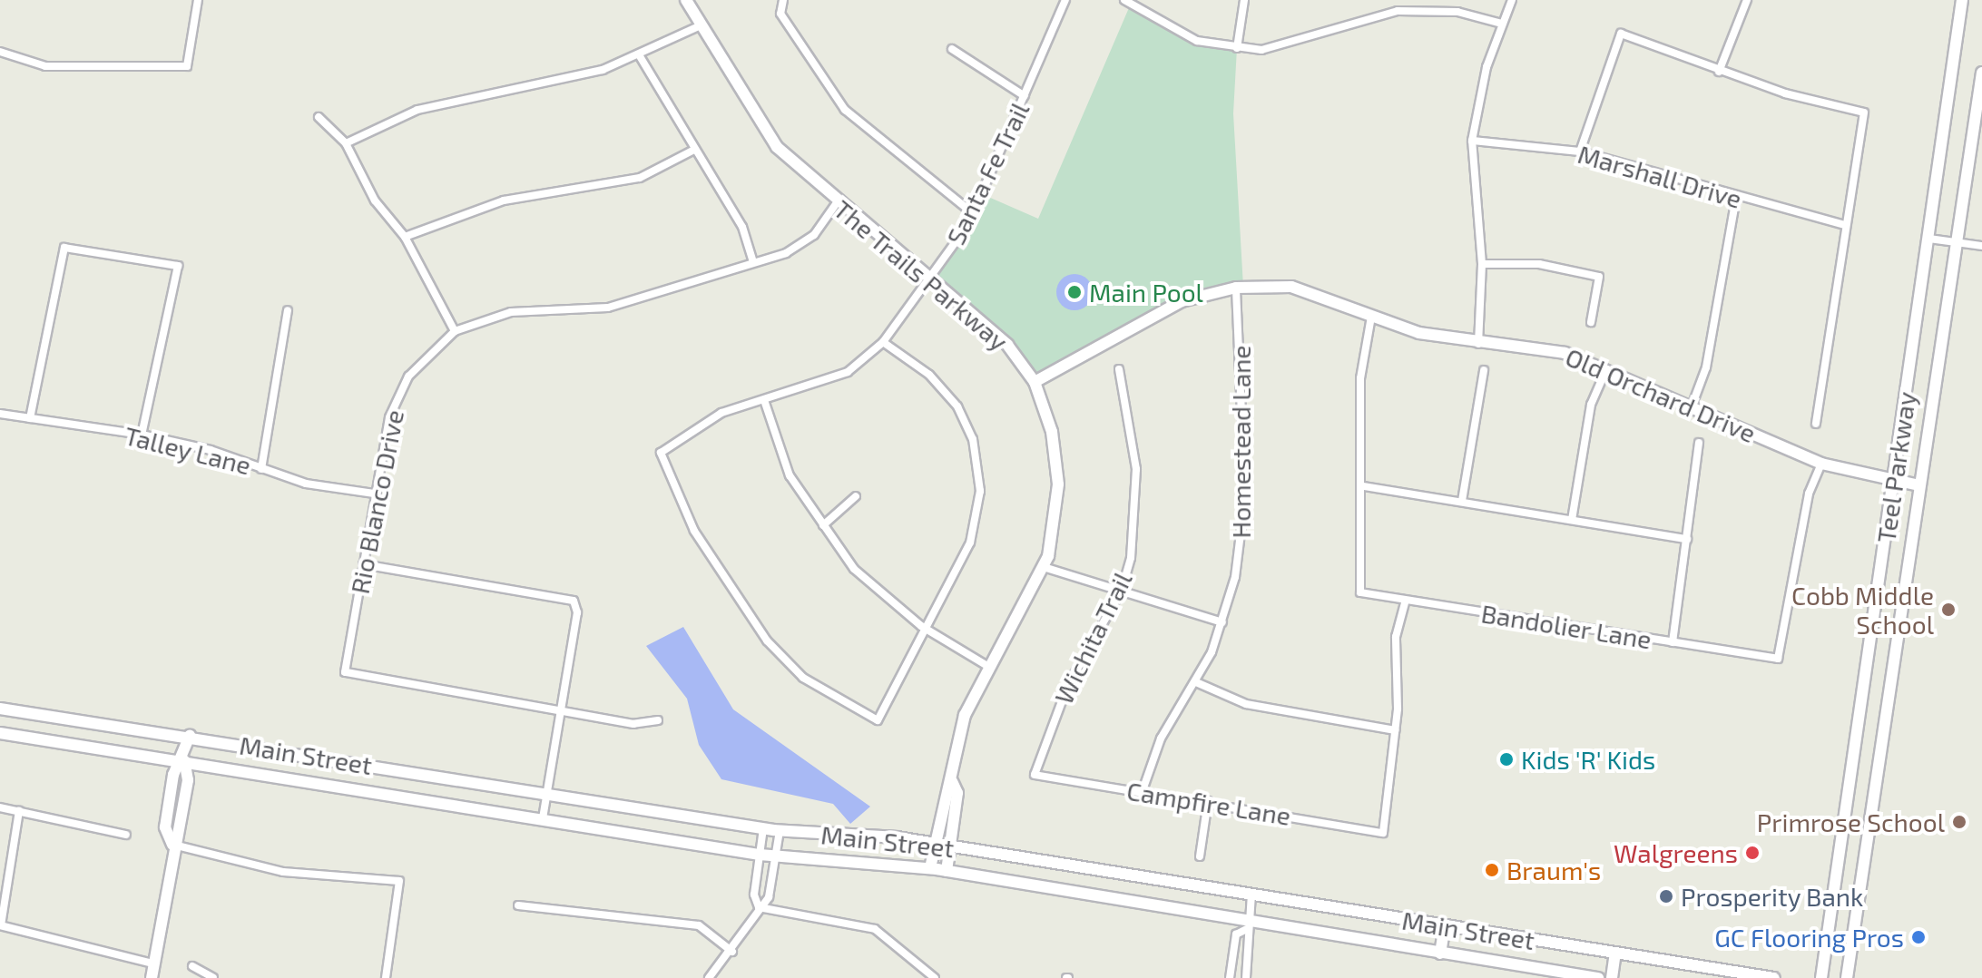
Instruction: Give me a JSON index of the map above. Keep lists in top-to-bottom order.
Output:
{
  "streets": {
    "main road": [
      "The Trails Parkway",
      "Old Orchard Drive",
      "Teel Parkway",
      "Main Street"
    ],
    "street": [
      "Santa Fe Trail",
      "Marshall Drive",
      "Homestead Lane",
      "Talley Lane",
      "Rio Blanco Drive",
      "Bandolier Lane",
      "Wichita Trail",
      "Campfire Lane"
    ]
  },
  "crossings": [
    ["Santa Fe Trail", "The Trails Parkway"],
    ["The Trails Parkway", "Old Orchard Drive"],
    ["The Trails Parkway", "Rio Blanco Drive"],
    ["The Trails Parkway", "Main Street"],
    ["Old Orchard Drive", "Homestead Lane"],
    ["Old Orchard Drive", "Teel Parkway"],
    ["Old Orchard Drive", "Bandolier Lane"],
    ["Homestead Lane", "Campfire Lane"],
    ["Talley Lane", "Rio Blanco Drive"],
    ["Wichita Trail", "Campfire Lane"]
  ],
  "places": [
    "Main Pool",
    "Cobb Middle School",
    "Kids 'R' Kids",
    "Primrose School",
    "Walgreens",
    "Braum's",
    "Prosperity Bank",
    "GC Flooring Pros"
  ]
}
